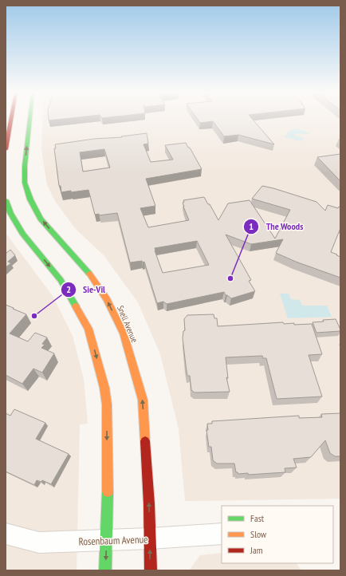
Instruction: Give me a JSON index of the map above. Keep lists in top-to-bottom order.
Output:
{
  "streets": {
    "main road": ["Snell Avenue"],
    "street": ["Rosenbaum Avenue"]
  },
  "crossings": [
    ["Snell Avenue", "Rosenbaum Avenue"]
  ],
  "places": ["The Woods", "Sie-Vil"],
  "legend": ["Fast", "Slow", "Jam"]
}
